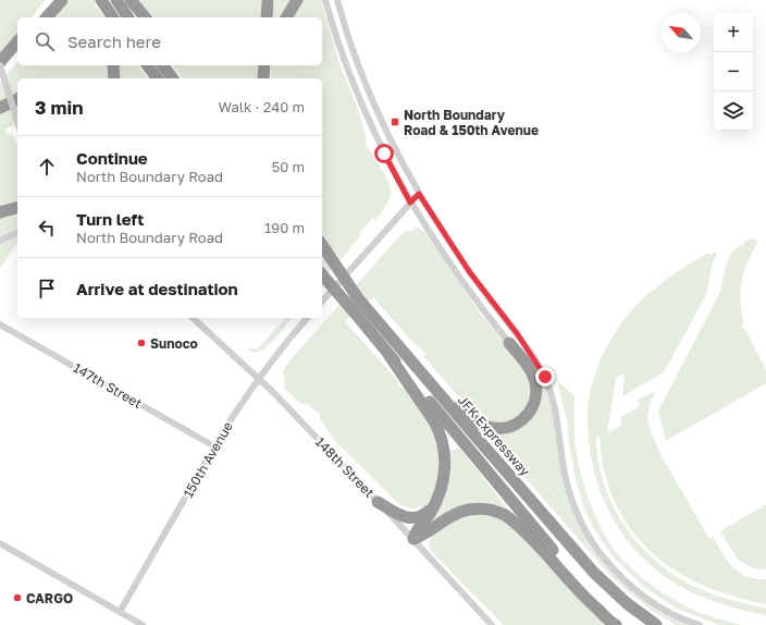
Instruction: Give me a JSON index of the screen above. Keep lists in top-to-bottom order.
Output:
{
  "streets": {
    "highway": ["JFK Expressway"],
    "street": ["147th Street", "150th Avenue", "148th Street"]
  },
  "crossings": [
    ["147th Street", "150th Avenue"],
    ["150th Avenue", "148th Street"]
  ],
  "places": {
    "transit": ["North Boundary Road & 150th Avenue"],
    "other": ["Sunoco", "CARGO"]
  },
  "north": "top left",
  "page": {
    "map_buttons": ["+", "−"],
    "search": "Search here",
    "heading": ["3 min", "Walk · 240 m"],
    "list": [
      ["Continue", "North Boundary Road", "50 m"],
      ["Turn left", "North Boundary Road", "190 m"],
      "Arrive at destination"
    ]
  }
}
